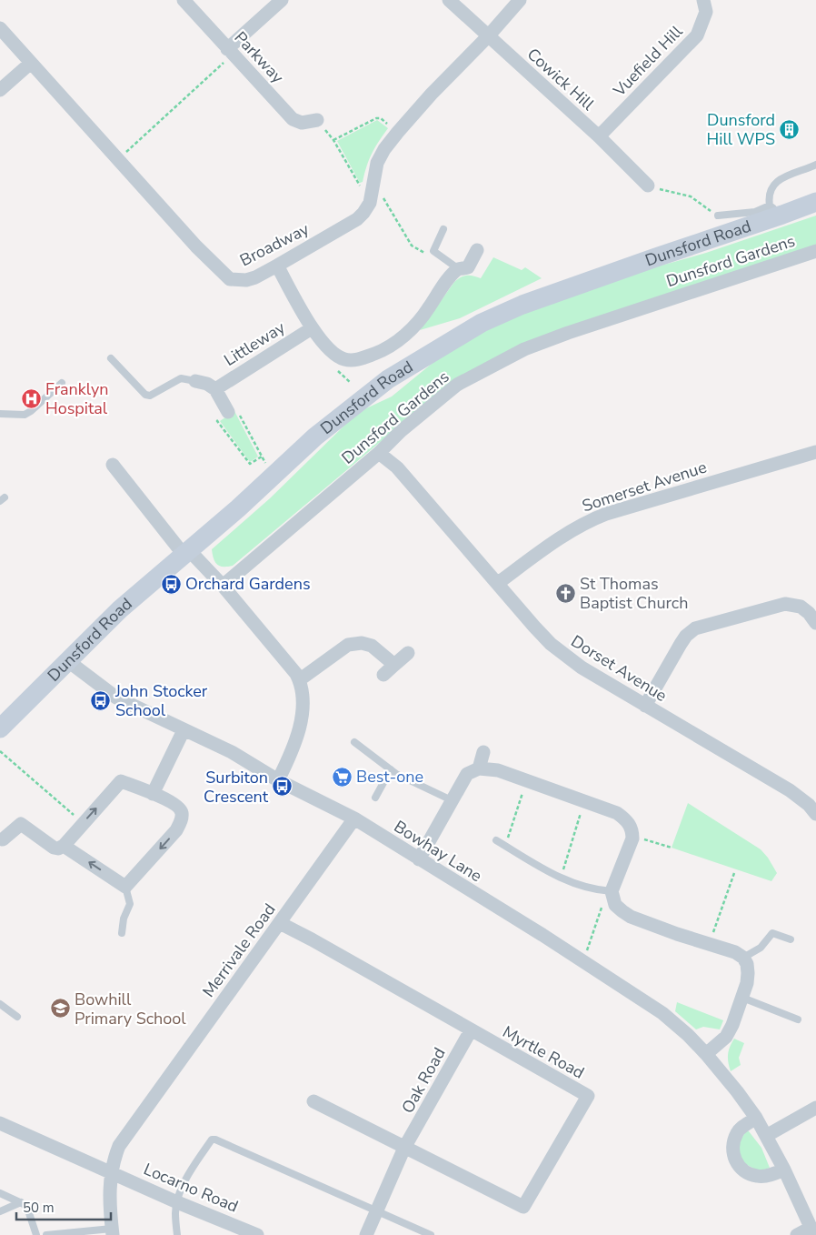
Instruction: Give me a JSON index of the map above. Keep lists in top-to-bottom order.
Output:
{
  "streets": {
    "main road": ["Dunsford Road"],
    "street": [
      "Parkway",
      "Vuefield Hill",
      "Cowick Hill",
      "Broadway",
      "Dunsford Gardens",
      "Littleway",
      "Somerset Avenue",
      "Dorset Avenue",
      "Bowhay Lane",
      "Merrivale Road",
      "Myrtle Road",
      "Oak Road",
      "Locarno Road"
    ]
  },
  "crossings": [
    ["Vuefield Hill", "Cowick Hill"],
    ["Dunsford Road", "Bowhay Lane"],
    ["Dunsford Gardens", "Dorset Avenue"],
    ["Somerset Avenue", "Dorset Avenue"],
    ["Bowhay Lane", "Merrivale Road"],
    ["Merrivale Road", "Myrtle Road"],
    ["Merrivale Road", "Locarno Road"],
    ["Myrtle Road", "Oak Road"]
  ],
  "places": {
    "building": ["Dunsford Hill WPS"],
    "hospital": ["Franklyn Hospital"],
    "bus stop": ["Orchard Gardens", "John Stocker School", "Surbiton Crescent"],
    "church": ["St Thomas Baptist Church"],
    "supermarket": ["Best-one"],
    "school or university": ["Bowhill Primary School"]
  },
  "scale_bar": "50 m"
}
